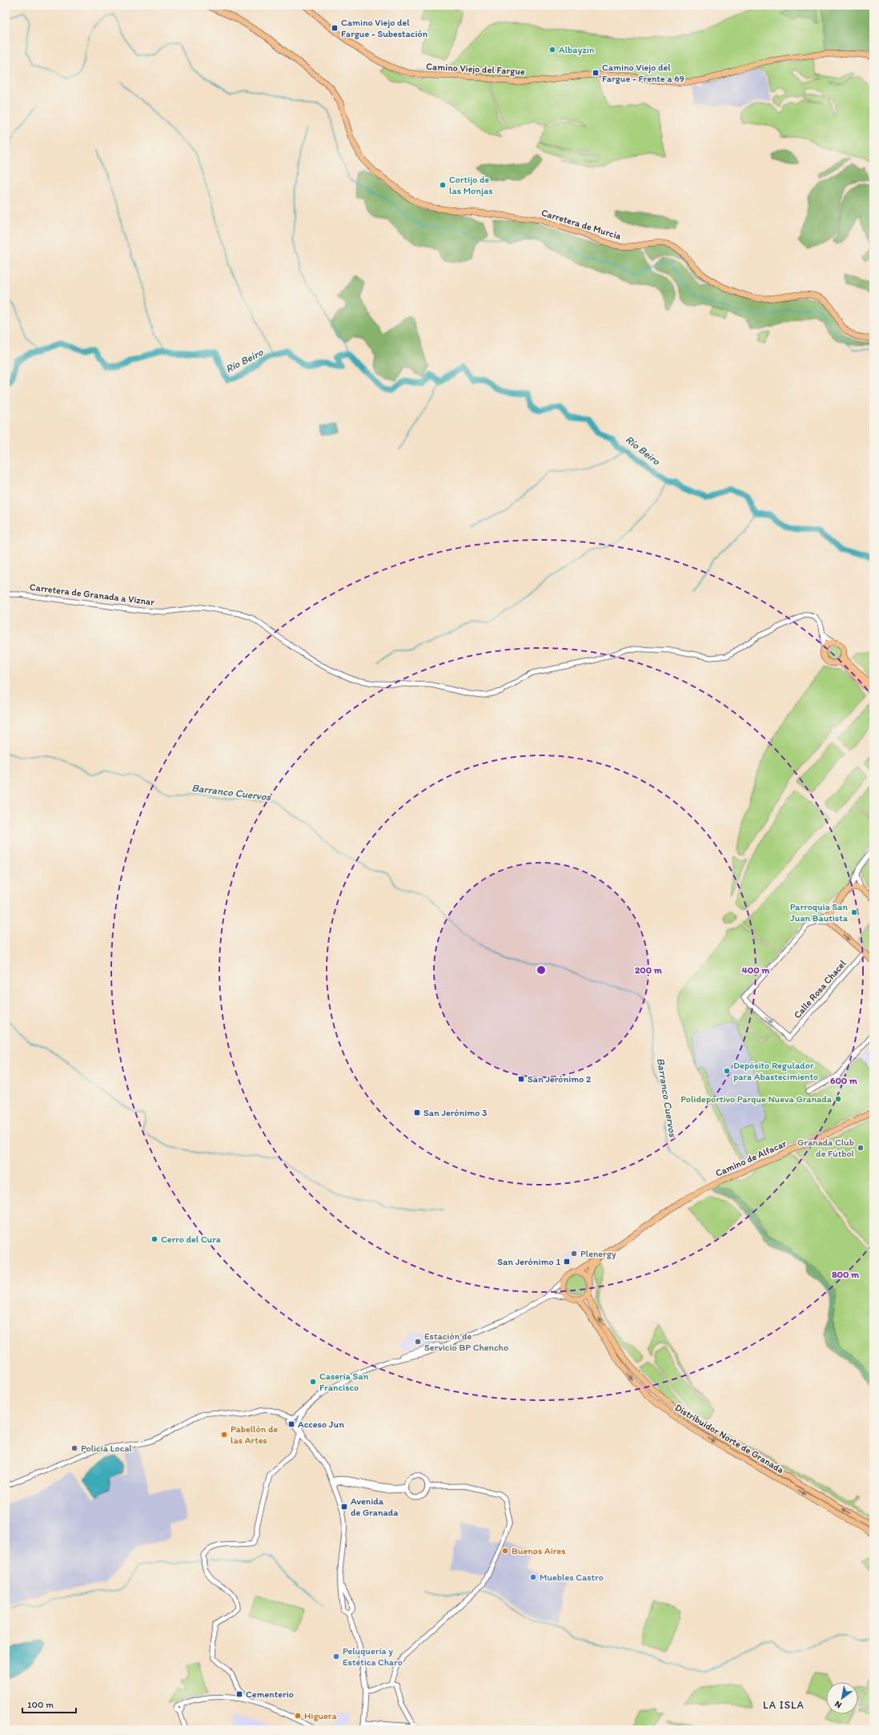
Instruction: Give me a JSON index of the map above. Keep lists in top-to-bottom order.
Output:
{
  "streets": {
    "main road": [
      "Camino Viejo del Fargue",
      "Carretera de Murcia",
      "Camino de Alfacar",
      "Distribuidor Norte de Granada"
    ],
    "street": ["Carretera de Granada a Víznar", "Calle Rosa Chacel"]
  },
  "crossings": [
    ["Camino de Alfacar", "Distribuidor Norte de Granada"]
  ],
  "districts": ["LA ISLA"],
  "water": ["Río Beiro", "Barranco Cuervos"],
  "places": {
    "transit": [
      "Camino Viejo del Fargue - Subestación",
      "Camino Viejo del Fargue - Frente a 69",
      "San Jerónimo 2",
      "San Jerónimo 3",
      "San Jerónimo 1",
      "Acceso Jun",
      "Avenida de Granada",
      "Cementerio"
    ],
    "other": [
      "Albayzin",
      "Cortijo de las Monjas",
      "Parroquia San Juan Bautista",
      "Depósito Regulador para Abastecimiento",
      "Polideportivo Parque Nueva Granada",
      "Granada Club de Fútbol",
      "Cerro del Cura",
      "Plenergy",
      "Estación de Servicio BP Chencho",
      "Casería San Francisco",
      "Pabellón de las Artes",
      "Policía Local",
      "Buenos Aires",
      "Muebles Castro",
      "Peluquería y Estética Charo",
      "Higuera"
    ]
  },
  "scale_bar": "100 m",
  "north": "bottom left",
  "rings": [
    "200 m",
    "400 m",
    "600 m",
    "800 m"
  ]
}
